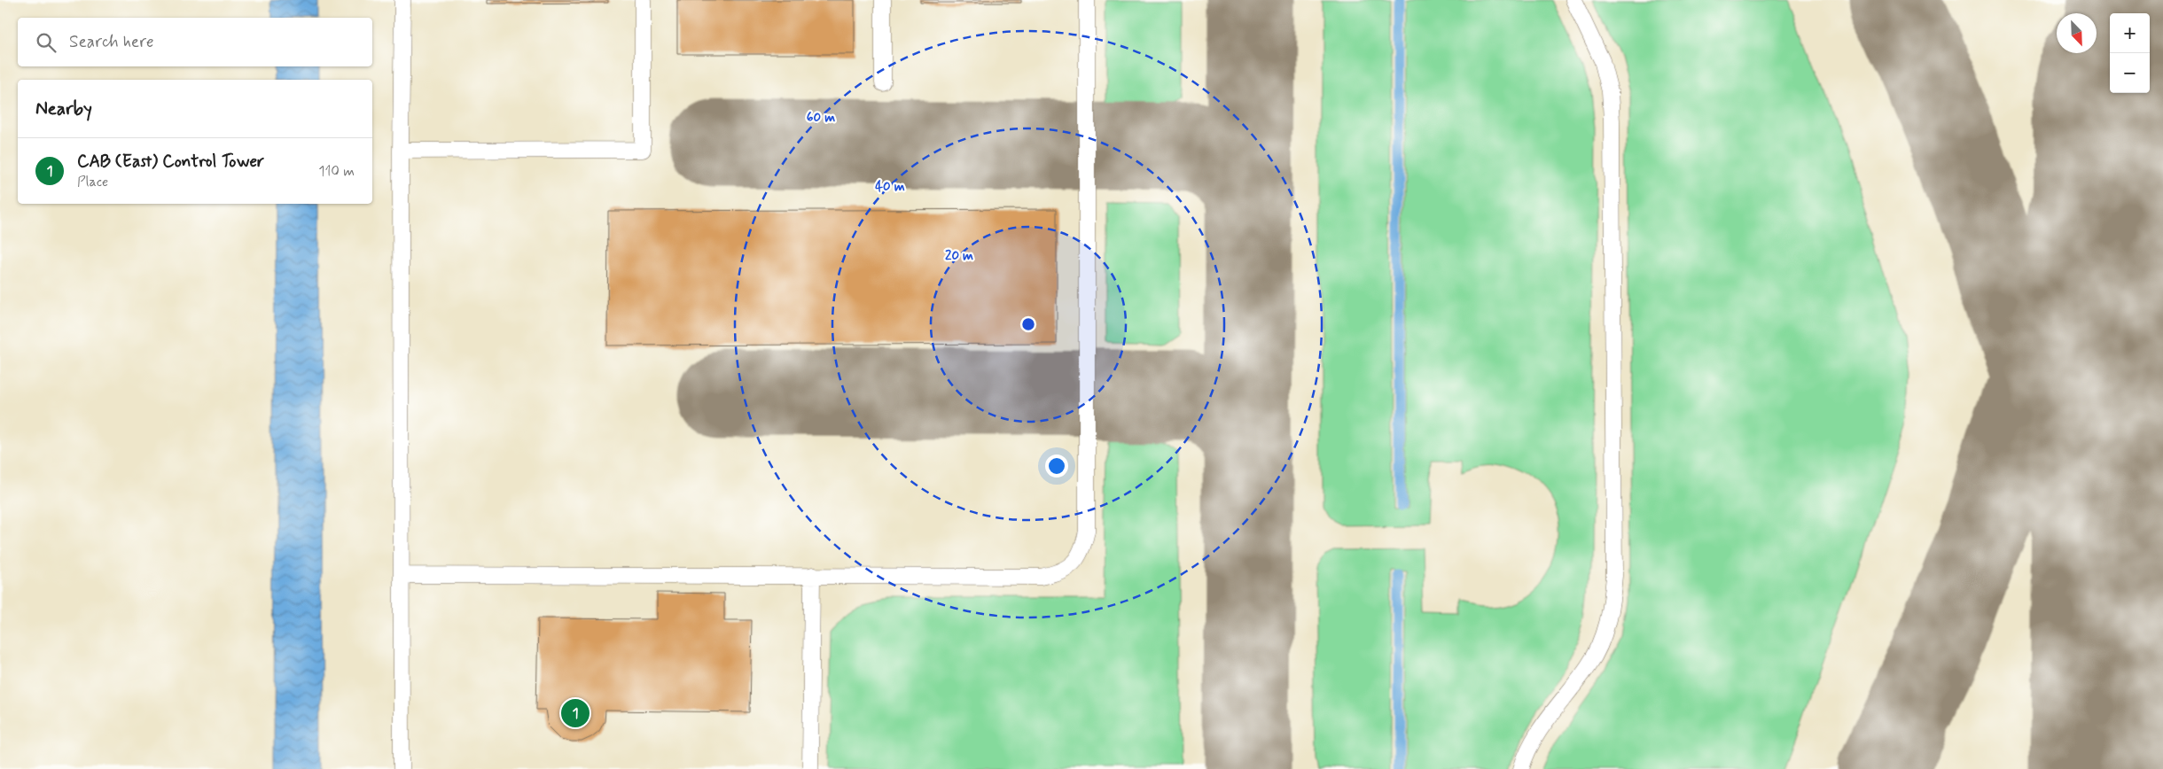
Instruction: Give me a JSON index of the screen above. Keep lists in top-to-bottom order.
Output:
{
  "north": "bottom right",
  "page": {
    "map_buttons": ["+", "−"],
    "search": "Search here",
    "heading": "Nearby",
    "list": [
      {
        "mark": "1",
        "name": "CAB (East) Control Tower",
        "note": "Place",
        "value": "110 m"
      }
    ],
    "pins": "1"
  },
  "rings": ["60 m", "40 m", "20 m"]
}
